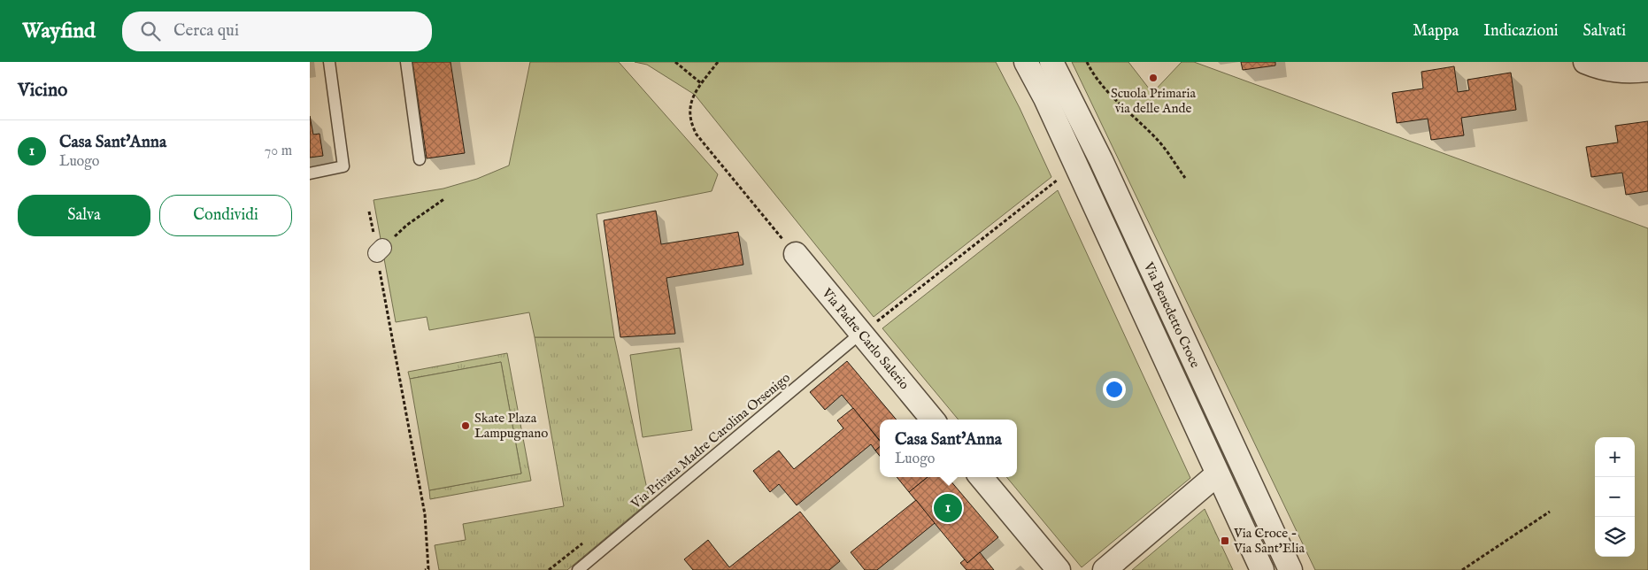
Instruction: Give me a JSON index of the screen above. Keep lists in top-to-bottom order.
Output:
{
  "streets": {
    "street": ["Via Benedetto Croce", "Via Padre Carlo Salerio"],
    "lane": ["Via Privata Madre Carolina Orsenigo"]
  },
  "crossings": [
    ["Via Padre Carlo Salerio", "Via Privata Madre Carolina Orsenigo"]
  ],
  "places": {
    "other": ["Scuola Primaria via delle Ande", "Skate Plaza Lampugnano"],
    "transit": ["Via Croce - Via Sant'Elia"]
  },
  "page": {
    "header": "Wayfind",
    "search": "Cerca qui",
    "nav": ["Mappa", "Indicazioni", "Salvati"],
    "heading": "Vicino",
    "list": [
      {
        "mark": "1",
        "name": "Casa Sant'Anna",
        "note": "Luogo",
        "value": "70 m"
      }
    ],
    "buttons": ["Salva", "Condividi"],
    "popup": ["Casa Sant'Anna", "Luogo"],
    "map_buttons": ["+", "−"],
    "pins": "1"
  }
}
